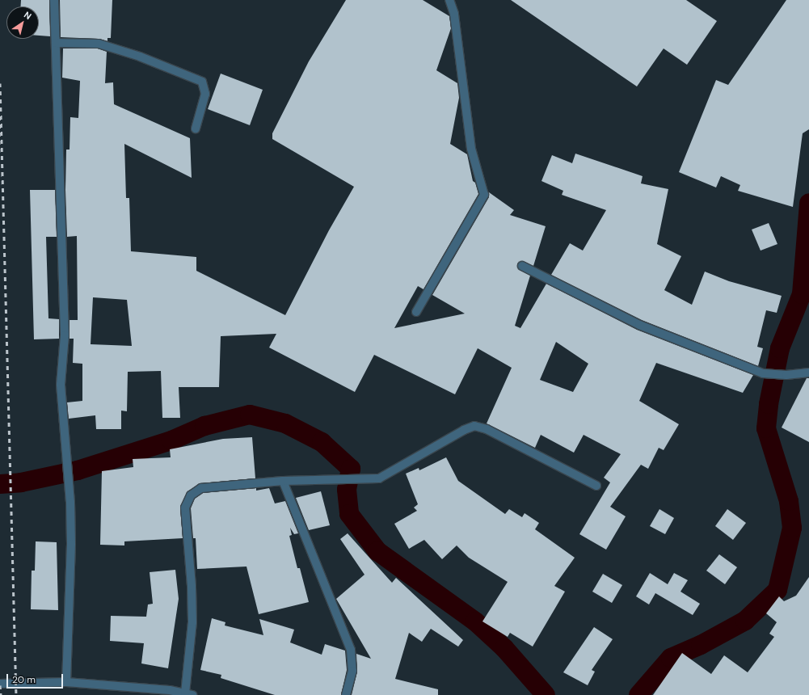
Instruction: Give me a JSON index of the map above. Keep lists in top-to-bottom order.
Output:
{
  "scale_bar": "20 m",
  "north": "top right"
}
